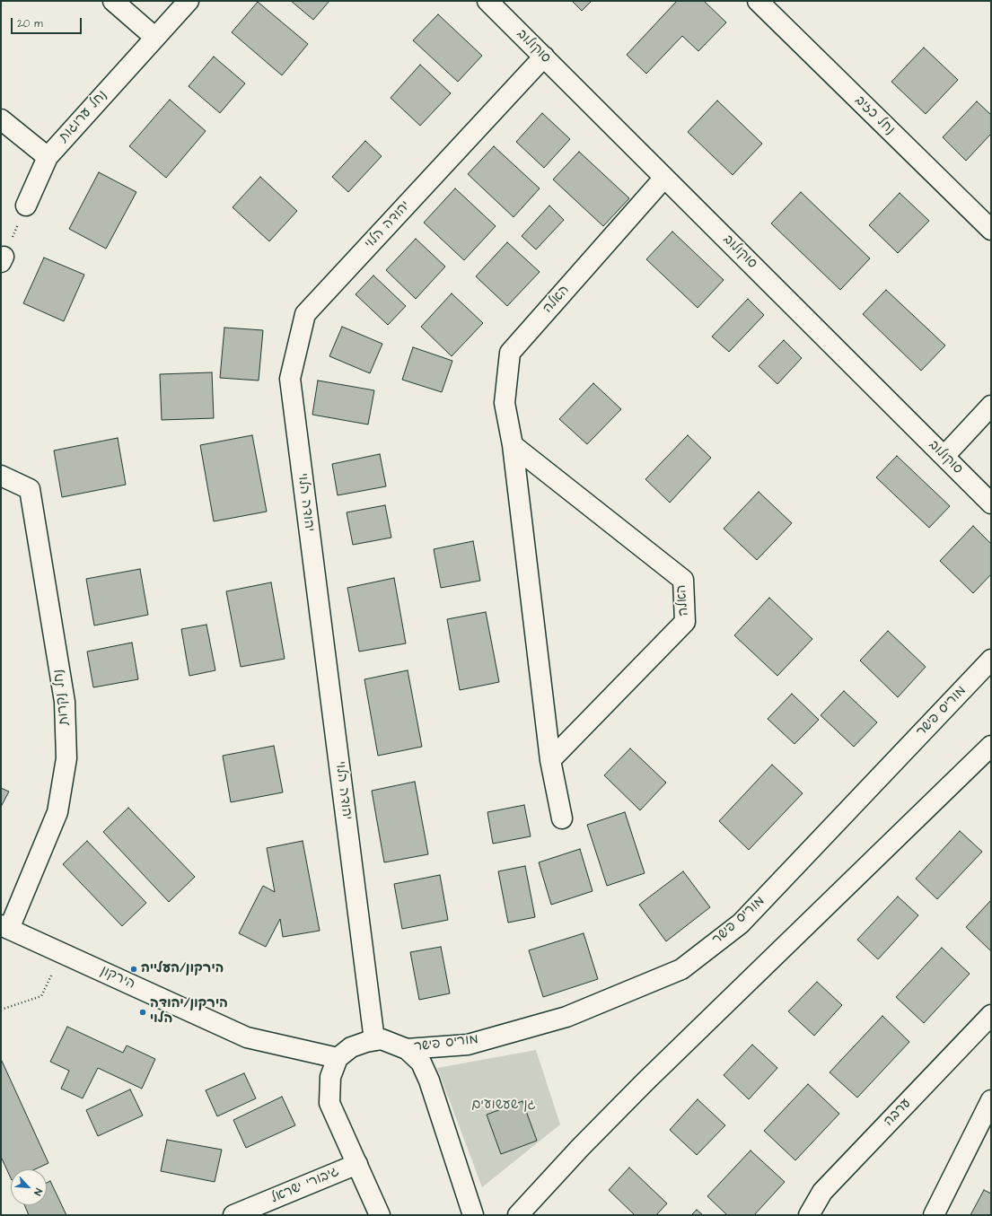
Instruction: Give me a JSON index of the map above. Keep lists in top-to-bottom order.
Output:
{
  "streets": {
    "street": [
      "סוקולוב",
      "נחל כזיב",
      "נחל ערוגות",
      "יהודה הלוי",
      "האלה",
      "נחל נקרות",
      "מוריס פישר",
      "הירקון",
      "ערבה",
      "גיבורי ישראל"
    ]
  },
  "crossings": [
    ["סוקולוב", "יהודה הלוי"],
    ["סוקולוב", "האלה"],
    ["נחל נקרות", "הירקון"]
  ],
  "parks": ["גן שעשועים"],
  "places": ["הירקון/העלייה", "הירקון/יהודה הלוי"],
  "scale_bar": "20 m",
  "north": "bottom right"
}
